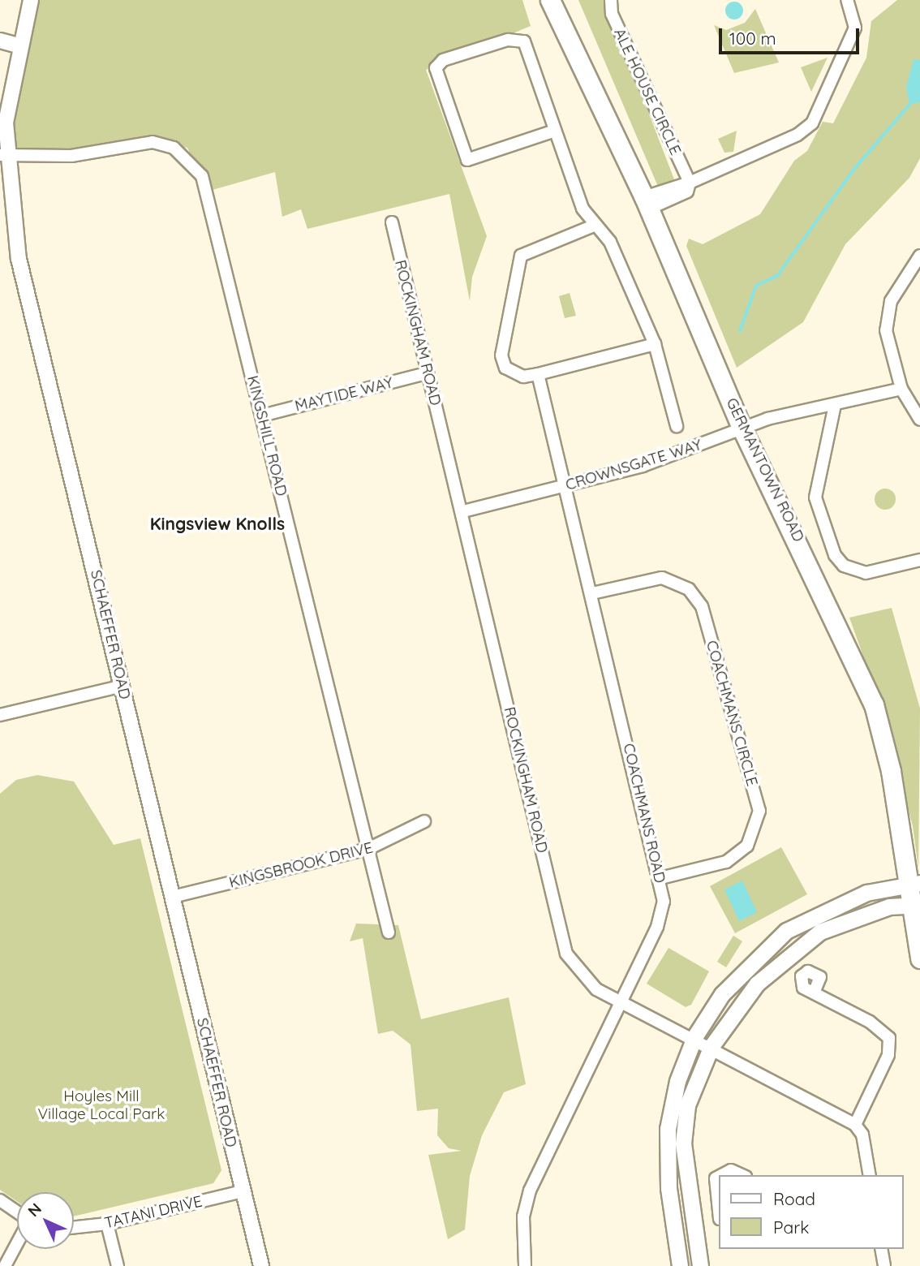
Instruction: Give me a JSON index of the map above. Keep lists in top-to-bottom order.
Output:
{
  "streets": {
    "main road": ["GERMANTOWN ROAD"],
    "street": [
      "ALE HOUSE CIRCLE",
      "ROCKINGHAM ROAD",
      "MAYTIDE WAY",
      "KINGSHILL ROAD",
      "CROWNSGATE WAY",
      "SCHAEFFER ROAD",
      "COACHMANS CIRCLE",
      "COACHMANS ROAD",
      "KINGSBROOK DRIVE",
      "TATANI DRIVE"
    ]
  },
  "crossings": [
    ["ROCKINGHAM ROAD", "MAYTIDE WAY"],
    ["ROCKINGHAM ROAD", "CROWNSGATE WAY"],
    ["ROCKINGHAM ROAD", "COACHMANS ROAD"],
    ["MAYTIDE WAY", "KINGSHILL ROAD"],
    ["KINGSHILL ROAD", "SCHAEFFER ROAD"],
    ["KINGSHILL ROAD", "KINGSBROOK DRIVE"],
    ["CROWNSGATE WAY", "GERMANTOWN ROAD"],
    ["CROWNSGATE WAY", "COACHMANS ROAD"],
    ["SCHAEFFER ROAD", "KINGSBROOK DRIVE"],
    ["SCHAEFFER ROAD", "TATANI DRIVE"],
    ["COACHMANS CIRCLE", "COACHMANS ROAD"]
  ],
  "districts": ["Kingsview Knolls"],
  "parks": ["Hoyles Mill Village Local Park"],
  "legend": ["Road", "Park"],
  "scale_bar": "100 m",
  "north": "top left"
}
